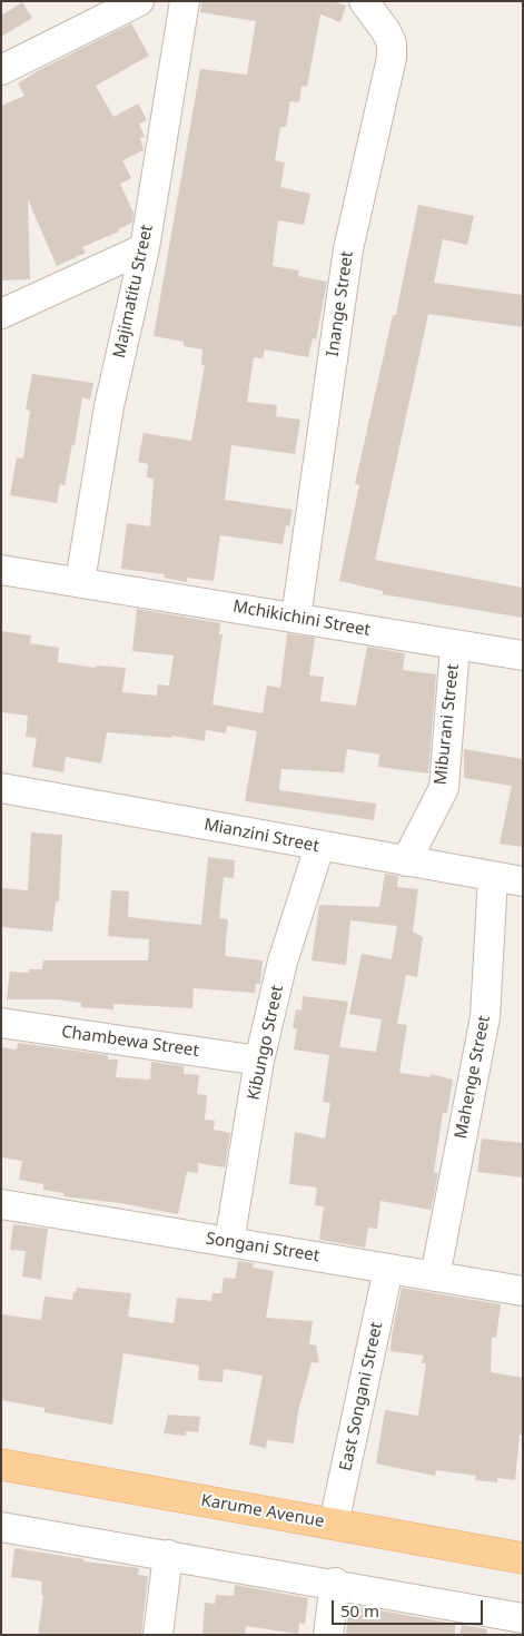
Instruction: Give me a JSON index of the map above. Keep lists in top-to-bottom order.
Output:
{
  "streets": {
    "main road": ["Karume Avenue"],
    "street": [
      "Majimatitu Street",
      "Inange Street",
      "Mchikichini Street",
      "Miburani Street",
      "Mianzini Street",
      "Chambewa Street",
      "Kibungo Street",
      "Mahenge Street",
      "Songani Street",
      "East Songani Street"
    ]
  },
  "crossings": [
    ["Majimatitu Street", "Mchikichini Street"],
    ["Inange Street", "Mchikichini Street"],
    ["Mchikichini Street", "Miburani Street"],
    ["Miburani Street", "Mianzini Street"],
    ["Mianzini Street", "Kibungo Street"],
    ["Mianzini Street", "Mahenge Street"],
    ["Chambewa Street", "Kibungo Street"],
    ["Kibungo Street", "Songani Street"],
    ["Mahenge Street", "Songani Street"],
    ["Songani Street", "East Songani Street"],
    ["East Songani Street", "Karume Avenue"]
  ],
  "scale_bar": "50 m"
}
